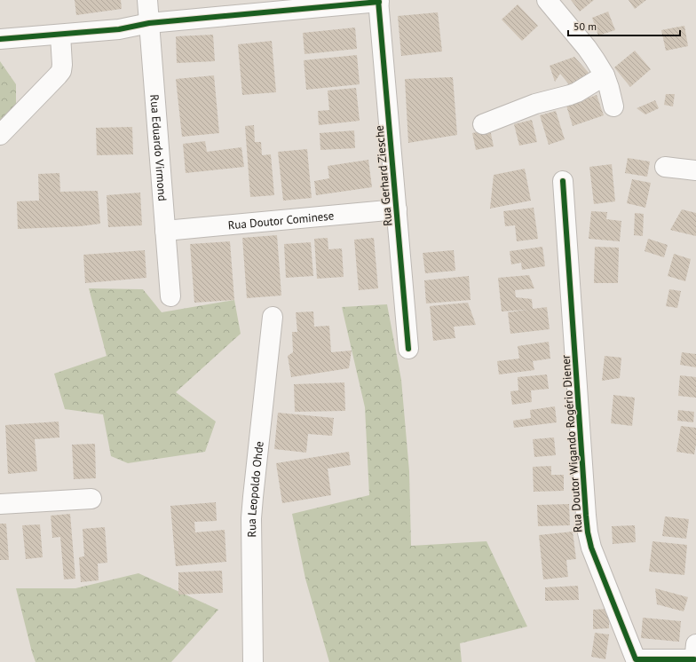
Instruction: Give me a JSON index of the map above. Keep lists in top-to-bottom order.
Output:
{
  "streets": {
    "street": [
      "Rua Eduardo Virmond",
      "Rua Gerhard Ziesche",
      "Rua Doutor Cominese",
      "Rua Doutor Wigando Rogério Diener",
      "Rua Leopoldo Ohde"
    ]
  },
  "crossings": [
    ["Rua Eduardo Virmond", "Rua Doutor Cominese"],
    ["Rua Gerhard Ziesche", "Rua Doutor Cominese"]
  ],
  "scale_bar": "50 m"
}
